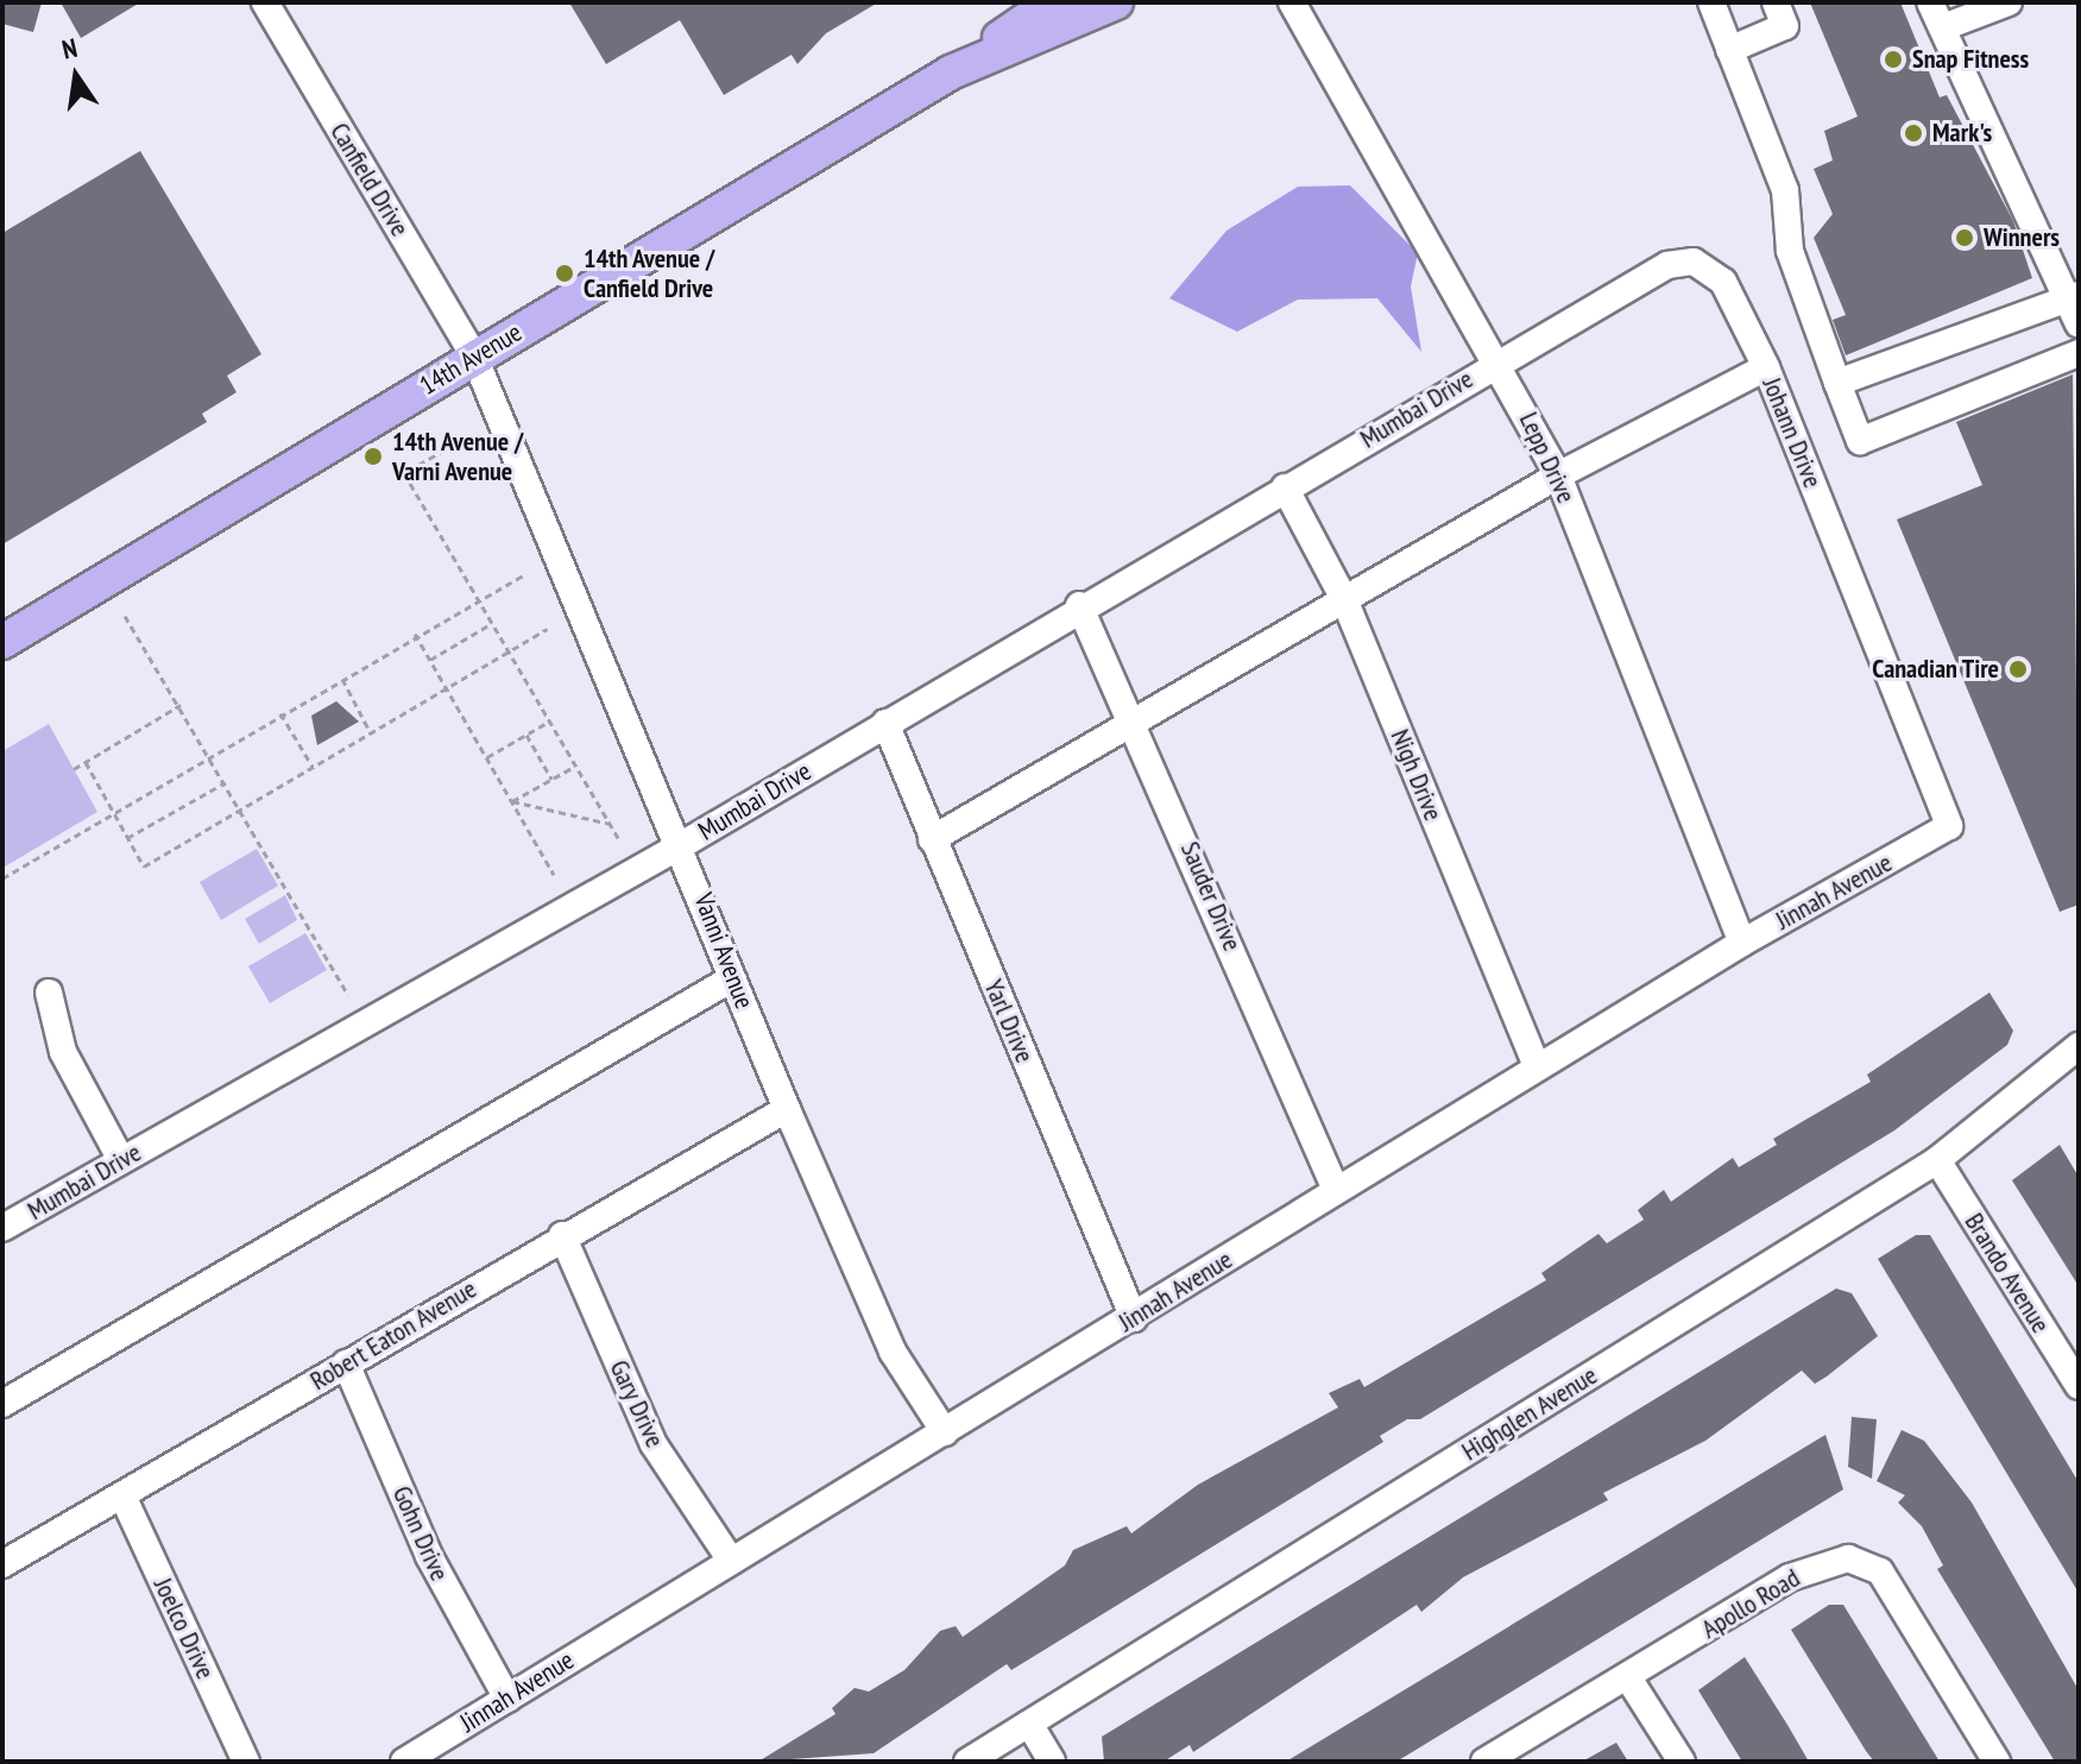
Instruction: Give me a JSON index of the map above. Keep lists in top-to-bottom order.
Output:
{
  "streets": {
    "main road": ["14th Avenue"],
    "street": [
      "Canfield Drive",
      "Mumbai Drive",
      "Johann Drive",
      "Lepp Drive",
      "Nigh Drive",
      "Jinnah Avenue",
      "Sauder Drive",
      "Vanni Avenue",
      "Yarl Drive",
      "Brando Avenue",
      "Robert Eaton Avenue",
      "Gary Drive",
      "Highglen Avenue",
      "Gohn Drive",
      "Apollo Road",
      "Joelco Drive"
    ]
  },
  "crossings": [
    ["Canfield Drive", "14th Avenue"],
    ["Canfield Drive", "Vanni Avenue"],
    ["14th Avenue", "Vanni Avenue"],
    ["Mumbai Drive", "Johann Drive"],
    ["Mumbai Drive", "Lepp Drive"],
    ["Mumbai Drive", "Nigh Drive"],
    ["Mumbai Drive", "Sauder Drive"],
    ["Mumbai Drive", "Vanni Avenue"],
    ["Mumbai Drive", "Yarl Drive"],
    ["Johann Drive", "Lepp Drive"],
    ["Johann Drive", "Jinnah Avenue"],
    ["Lepp Drive", "Jinnah Avenue"],
    ["Nigh Drive", "Jinnah Avenue"],
    ["Jinnah Avenue", "Sauder Drive"],
    ["Jinnah Avenue", "Vanni Avenue"],
    ["Jinnah Avenue", "Yarl Drive"],
    ["Jinnah Avenue", "Gary Drive"],
    ["Jinnah Avenue", "Gohn Drive"],
    ["Vanni Avenue", "Robert Eaton Avenue"],
    ["Brando Avenue", "Highglen Avenue"],
    ["Robert Eaton Avenue", "Gary Drive"],
    ["Robert Eaton Avenue", "Gohn Drive"],
    ["Robert Eaton Avenue", "Joelco Drive"]
  ],
  "places": [
    "Snap Fitness",
    "Mark's",
    "Winners",
    "14th Avenue / Canfield Drive",
    "14th Avenue / Varni Avenue",
    "Canadian Tire"
  ],
  "north": "top"
}
